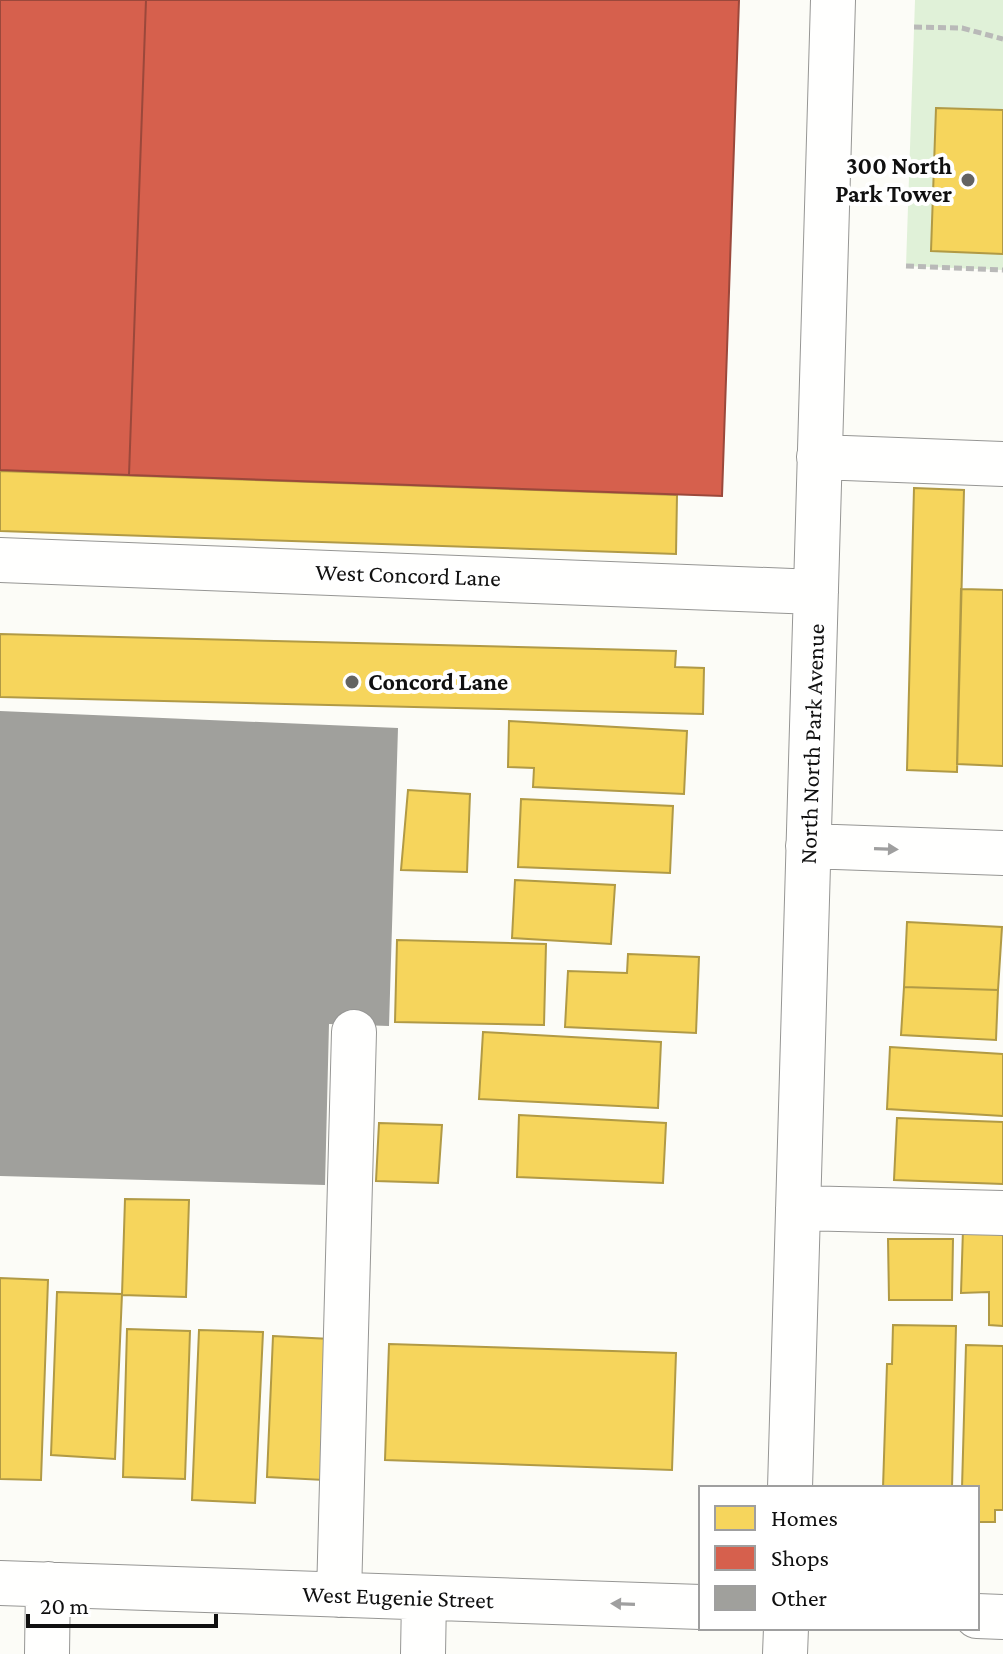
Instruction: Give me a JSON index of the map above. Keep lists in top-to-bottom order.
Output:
{
  "streets": {
    "street": ["West Concord Lane", "North North Park Avenue", "West Eugenie Street"]
  },
  "crossings": [
    ["West Concord Lane", "North North Park Avenue"]
  ],
  "one_way": ["West Eugenie Street"],
  "places": ["300 North Park Tower", "Concord Lane"],
  "legend": ["Homes", "Shops", "Other"],
  "scale_bar": "20 m"
}
